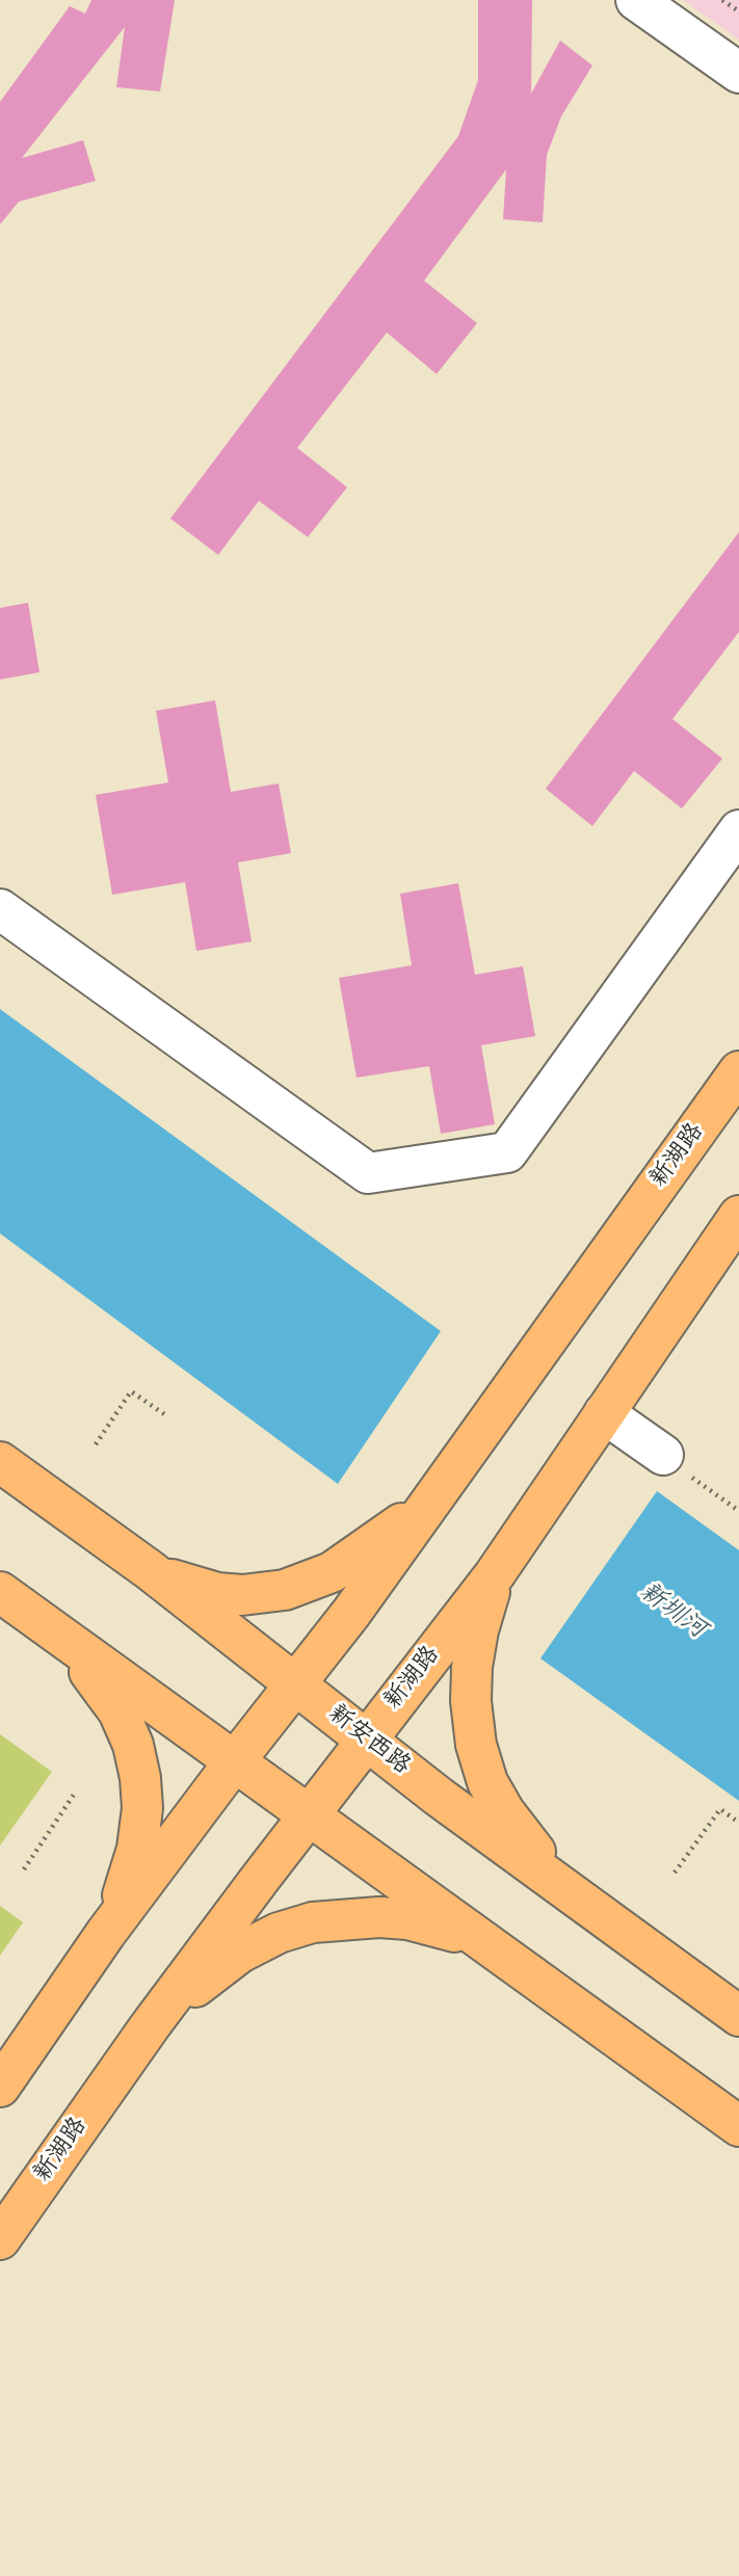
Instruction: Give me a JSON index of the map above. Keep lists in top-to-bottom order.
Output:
{
  "streets": {
    "main road": ["新湖路", "新安西路"]
  },
  "crossings": [
    ["新湖路", "新安西路"]
  ],
  "water": ["新圳河"]
}
